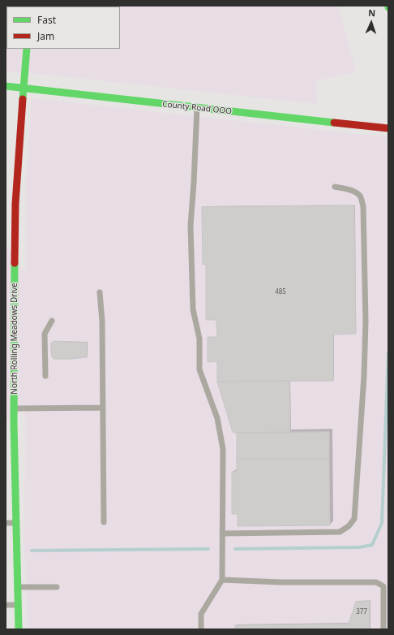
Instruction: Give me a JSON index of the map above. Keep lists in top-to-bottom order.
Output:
{
  "streets": {
    "main road": ["County Road OOO", "North Rolling Meadows Drive"]
  },
  "crossings": [
    ["County Road OOO", "North Rolling Meadows Drive"]
  ],
  "house_numbers": ["485", "377"],
  "legend": ["Fast", "Jam"],
  "north": "top"
}
